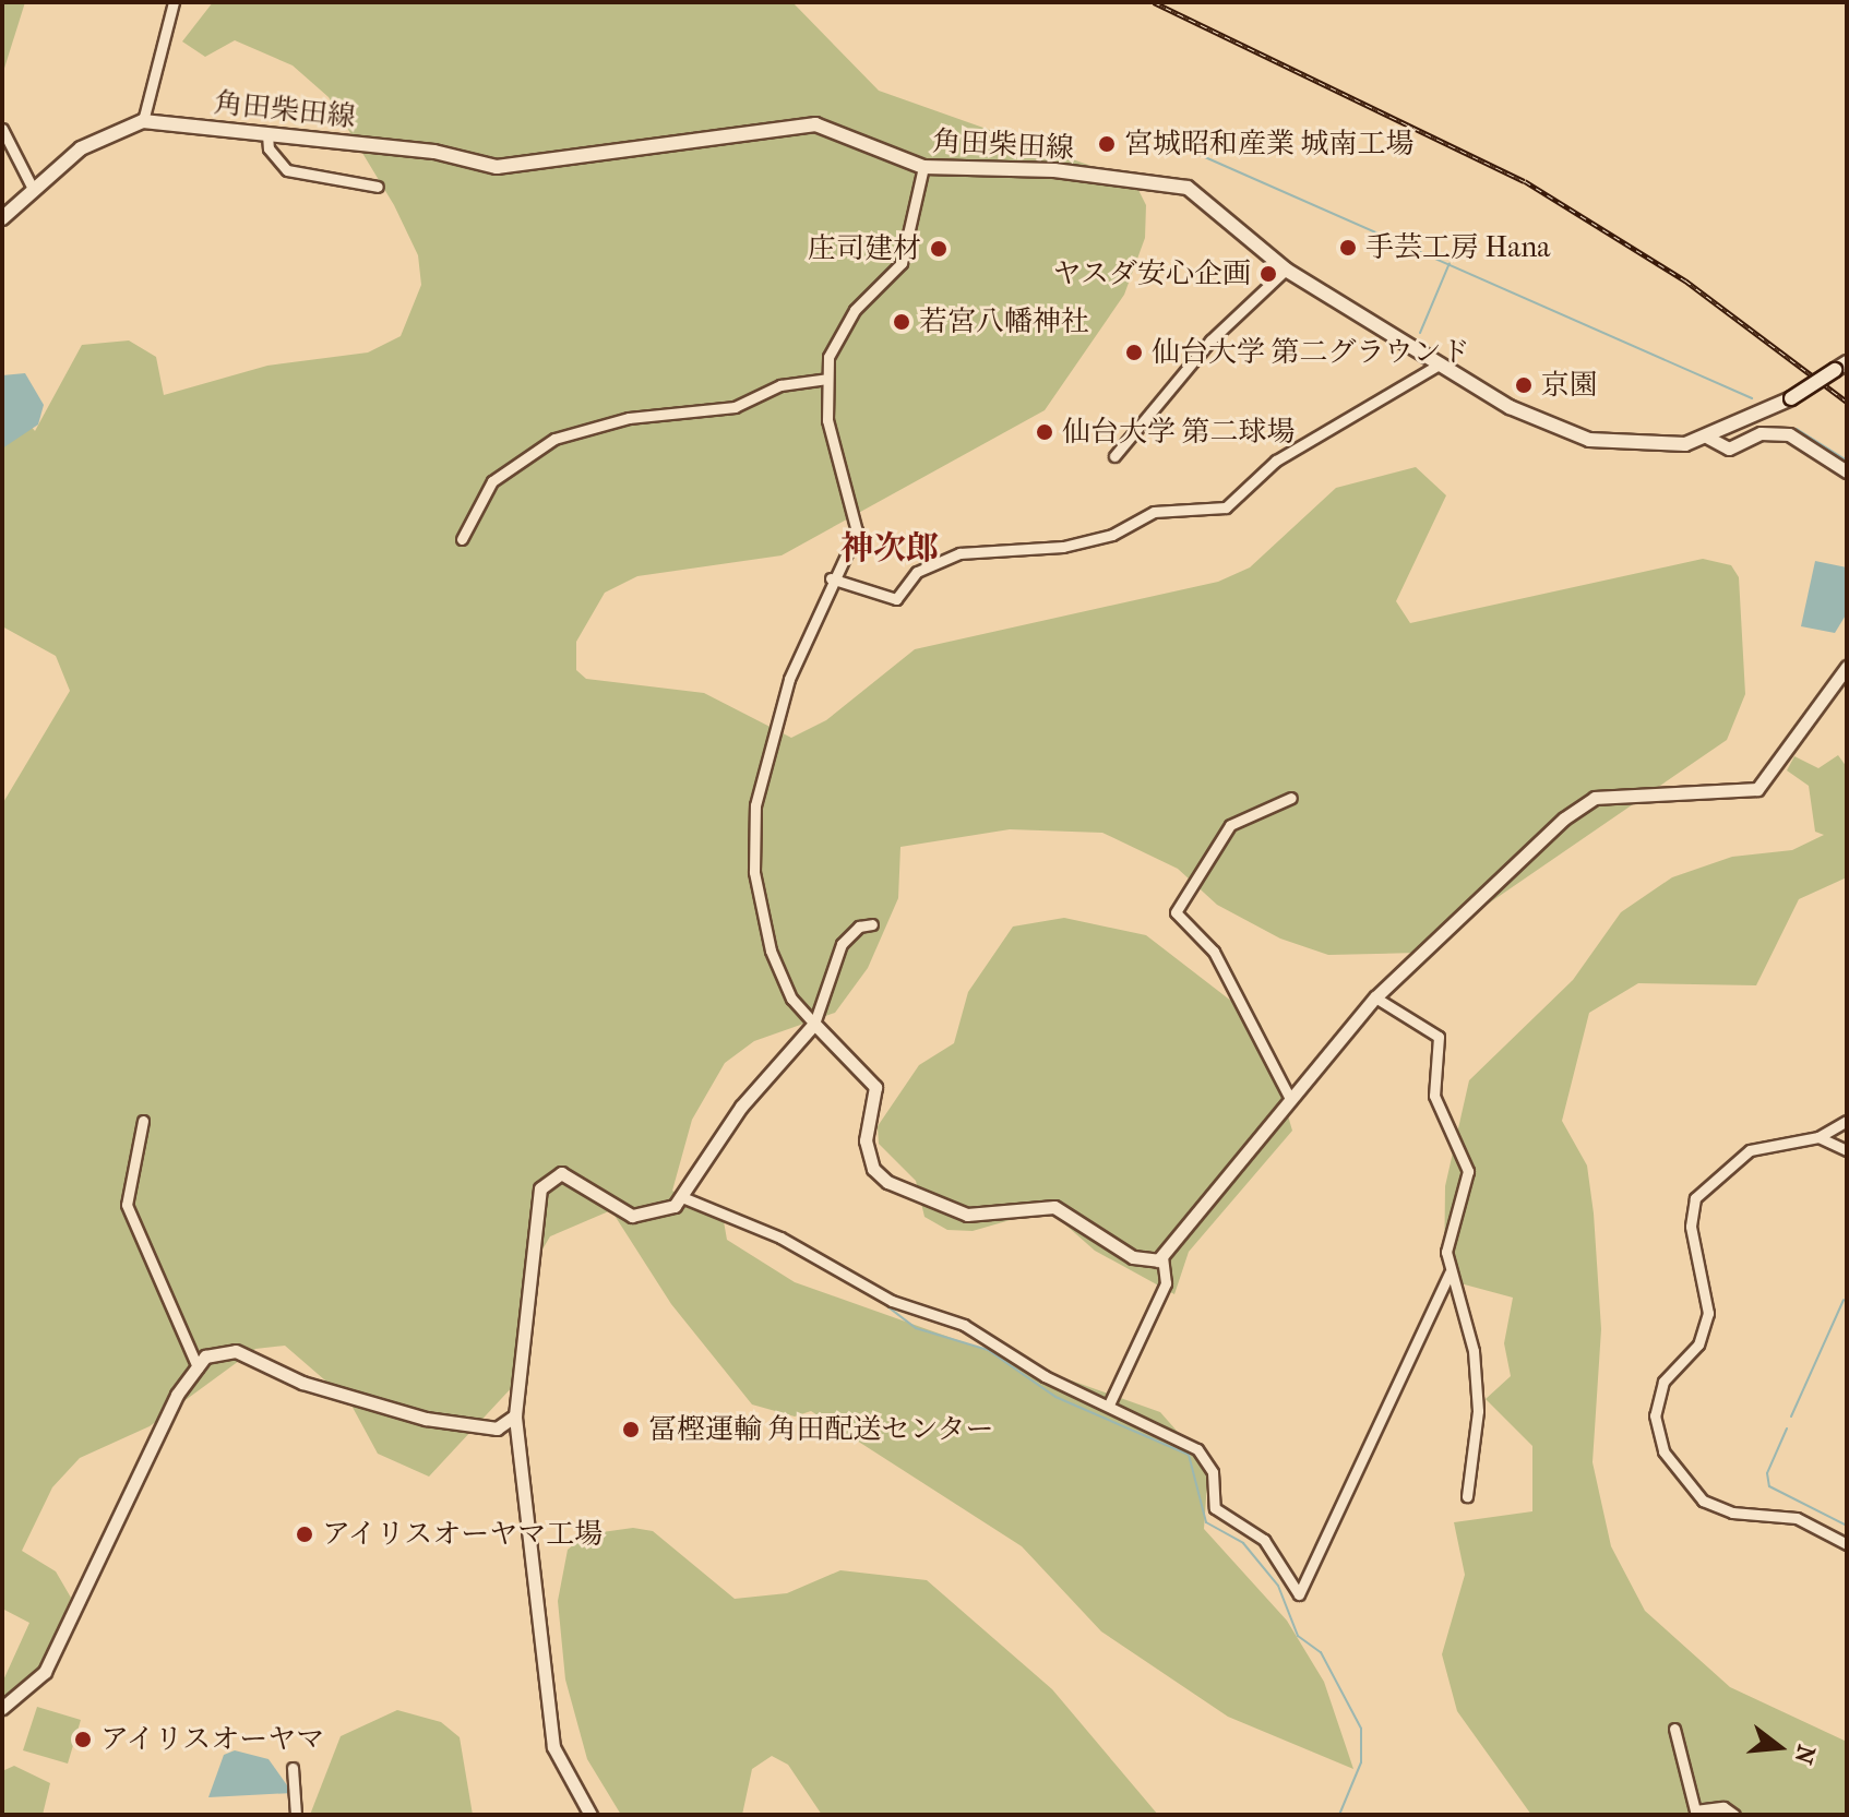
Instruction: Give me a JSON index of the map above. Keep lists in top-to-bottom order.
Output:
{
  "streets": {
    "main road": ["角田柴田線"]
  },
  "districts": ["神次郎"],
  "places": [
    "宮城昭和産業 城南工場",
    "手芸工房 Hana",
    "庄司建材",
    "ヤスダ安心企画",
    "若宮八幡神社",
    "仙台大学 第二グラウンド",
    "京園",
    "仙台大学 第二球場",
    "冨樫運輸 角田配送センター",
    "アイリスオーヤマ工場",
    "アイリスオーヤマ"
  ],
  "north": "right"
}
